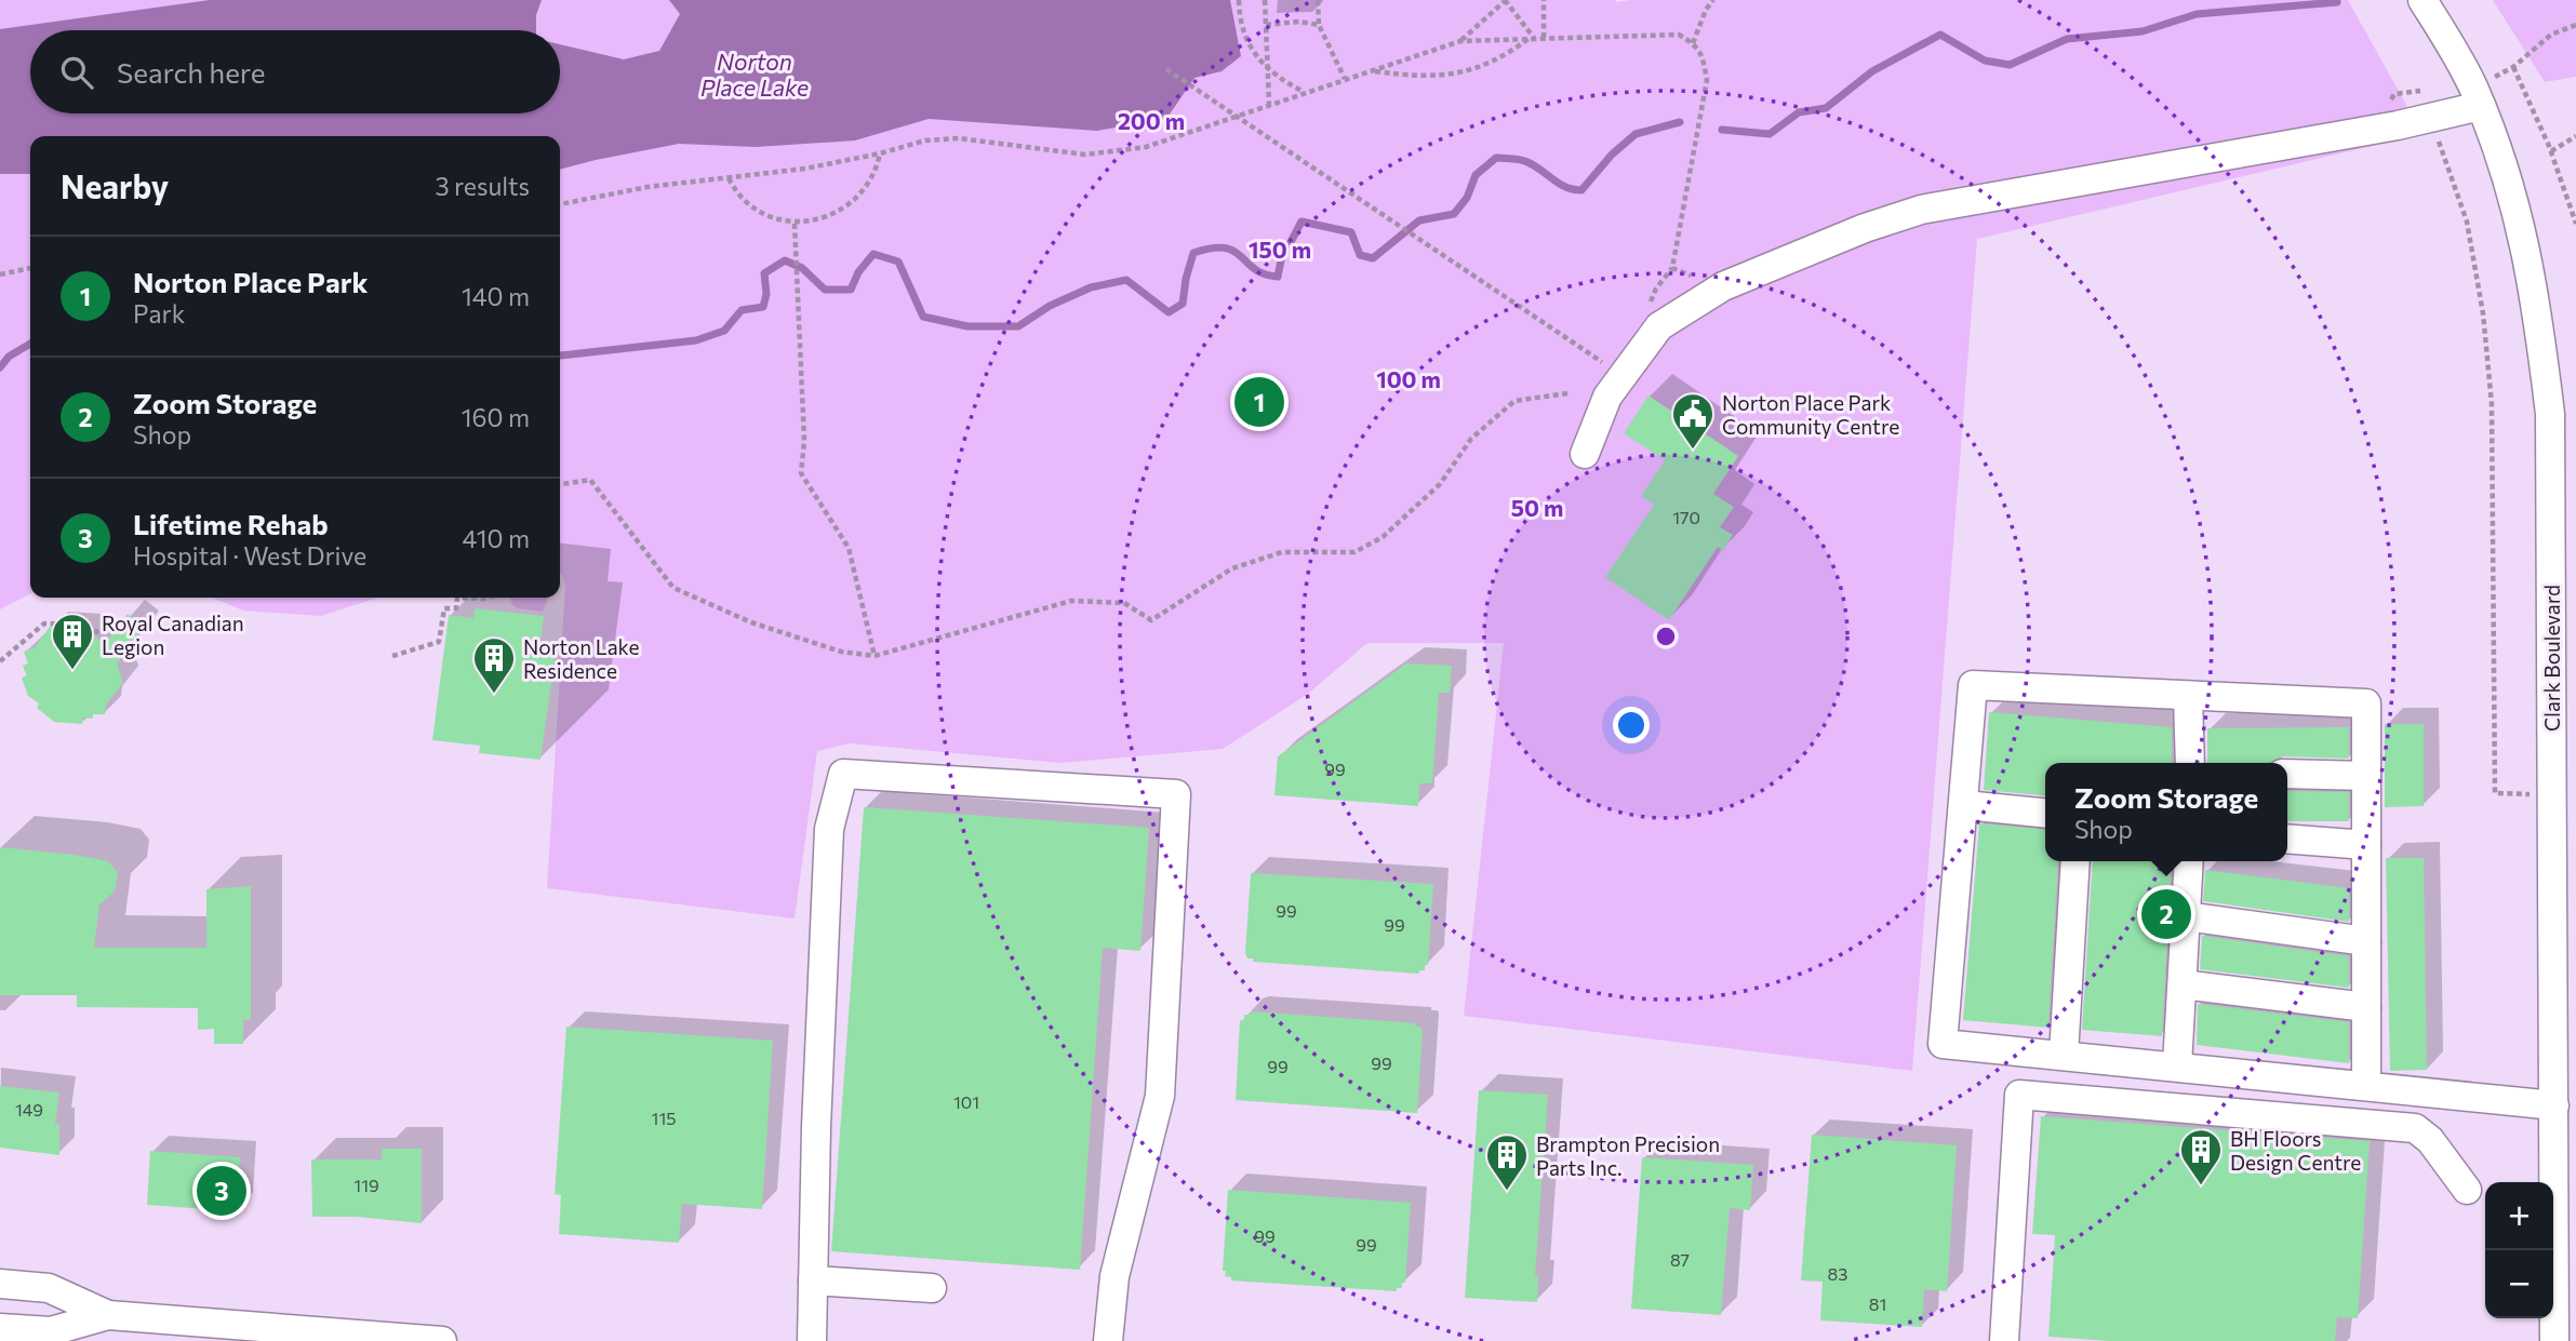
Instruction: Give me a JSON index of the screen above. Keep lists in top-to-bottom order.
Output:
{
  "streets": {
    "street": ["Clark Boulevard"]
  },
  "water": ["Norton Place Lake"],
  "places": {
    "public building": ["Norton Place Park Community Centre"],
    "building": [
      "Royal Canadian Legion",
      "Norton Lake Residence",
      "BH Floors Design Centre",
      "Brampton Precision Parts Inc."
    ]
  },
  "house_numbers": [
    "170",
    "99",
    "99",
    "99",
    "99",
    "99",
    "101",
    "149",
    "115",
    "119",
    "99",
    "99",
    "87",
    "83",
    "81"
  ],
  "page": {
    "search": "Search here",
    "heading": ["Nearby", "3 results"],
    "list": [
      {
        "mark": "1",
        "name": "Norton Place Park",
        "note": "Park",
        "value": "140 m"
      },
      {
        "mark": "2",
        "name": "Zoom Storage",
        "note": "Shop",
        "value": "160 m"
      },
      {
        "mark": "3",
        "name": "Lifetime Rehab",
        "note": "Hospital · West Drive",
        "value": "410 m"
      }
    ],
    "pins": ["1", "2", "3"],
    "popup": ["Zoom Storage", "Shop"],
    "map_buttons": ["+", "−"]
  },
  "rings": [
    "200 m",
    "150 m",
    "100 m",
    "50 m"
  ]
}
